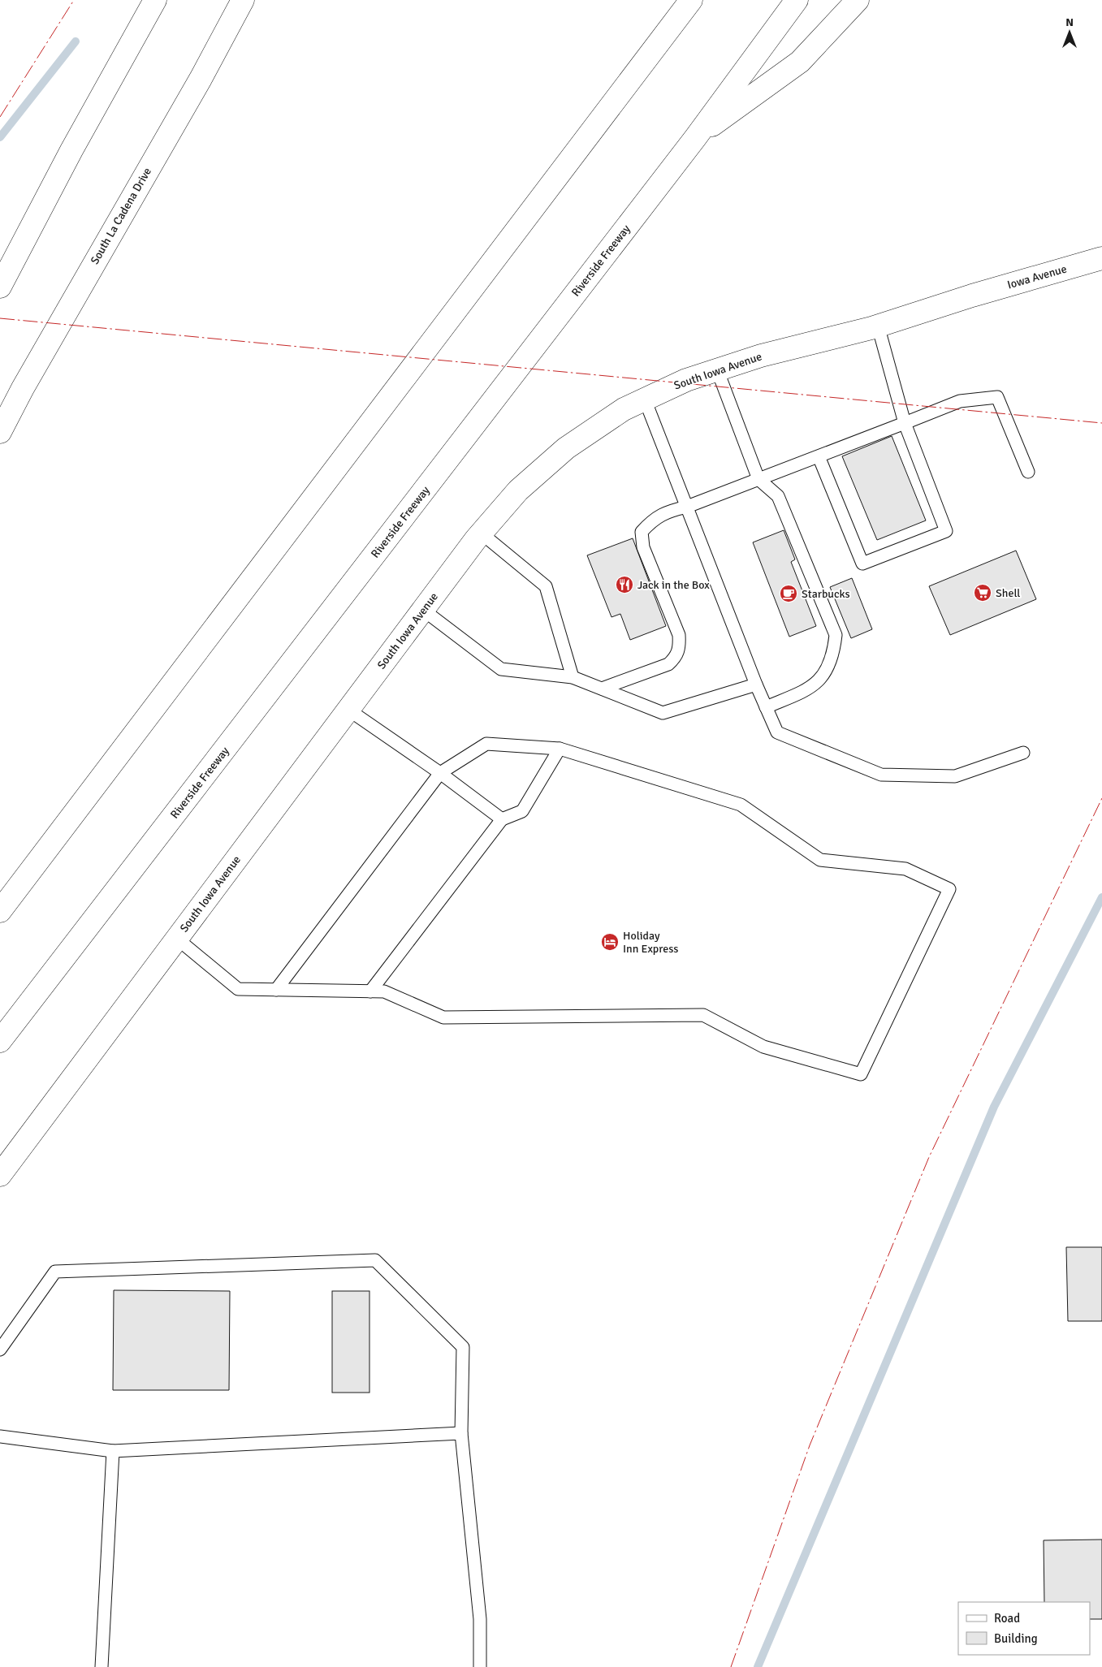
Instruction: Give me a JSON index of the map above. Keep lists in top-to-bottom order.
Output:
{
  "streets": {
    "main road": [
      "South La Cadena Drive",
      "Riverside Freeway",
      "Iowa Avenue",
      "South Iowa Avenue"
    ]
  },
  "crossings": [
    ["Iowa Avenue", "South Iowa Avenue"]
  ],
  "places": {
    "restaurant": ["Jack in the Box"],
    "supermarket": ["Shell"],
    "cafe": ["Starbucks"],
    "hotel": ["Holiday Inn Express"]
  },
  "legend": ["Road", "Building"],
  "north": "top"
}
